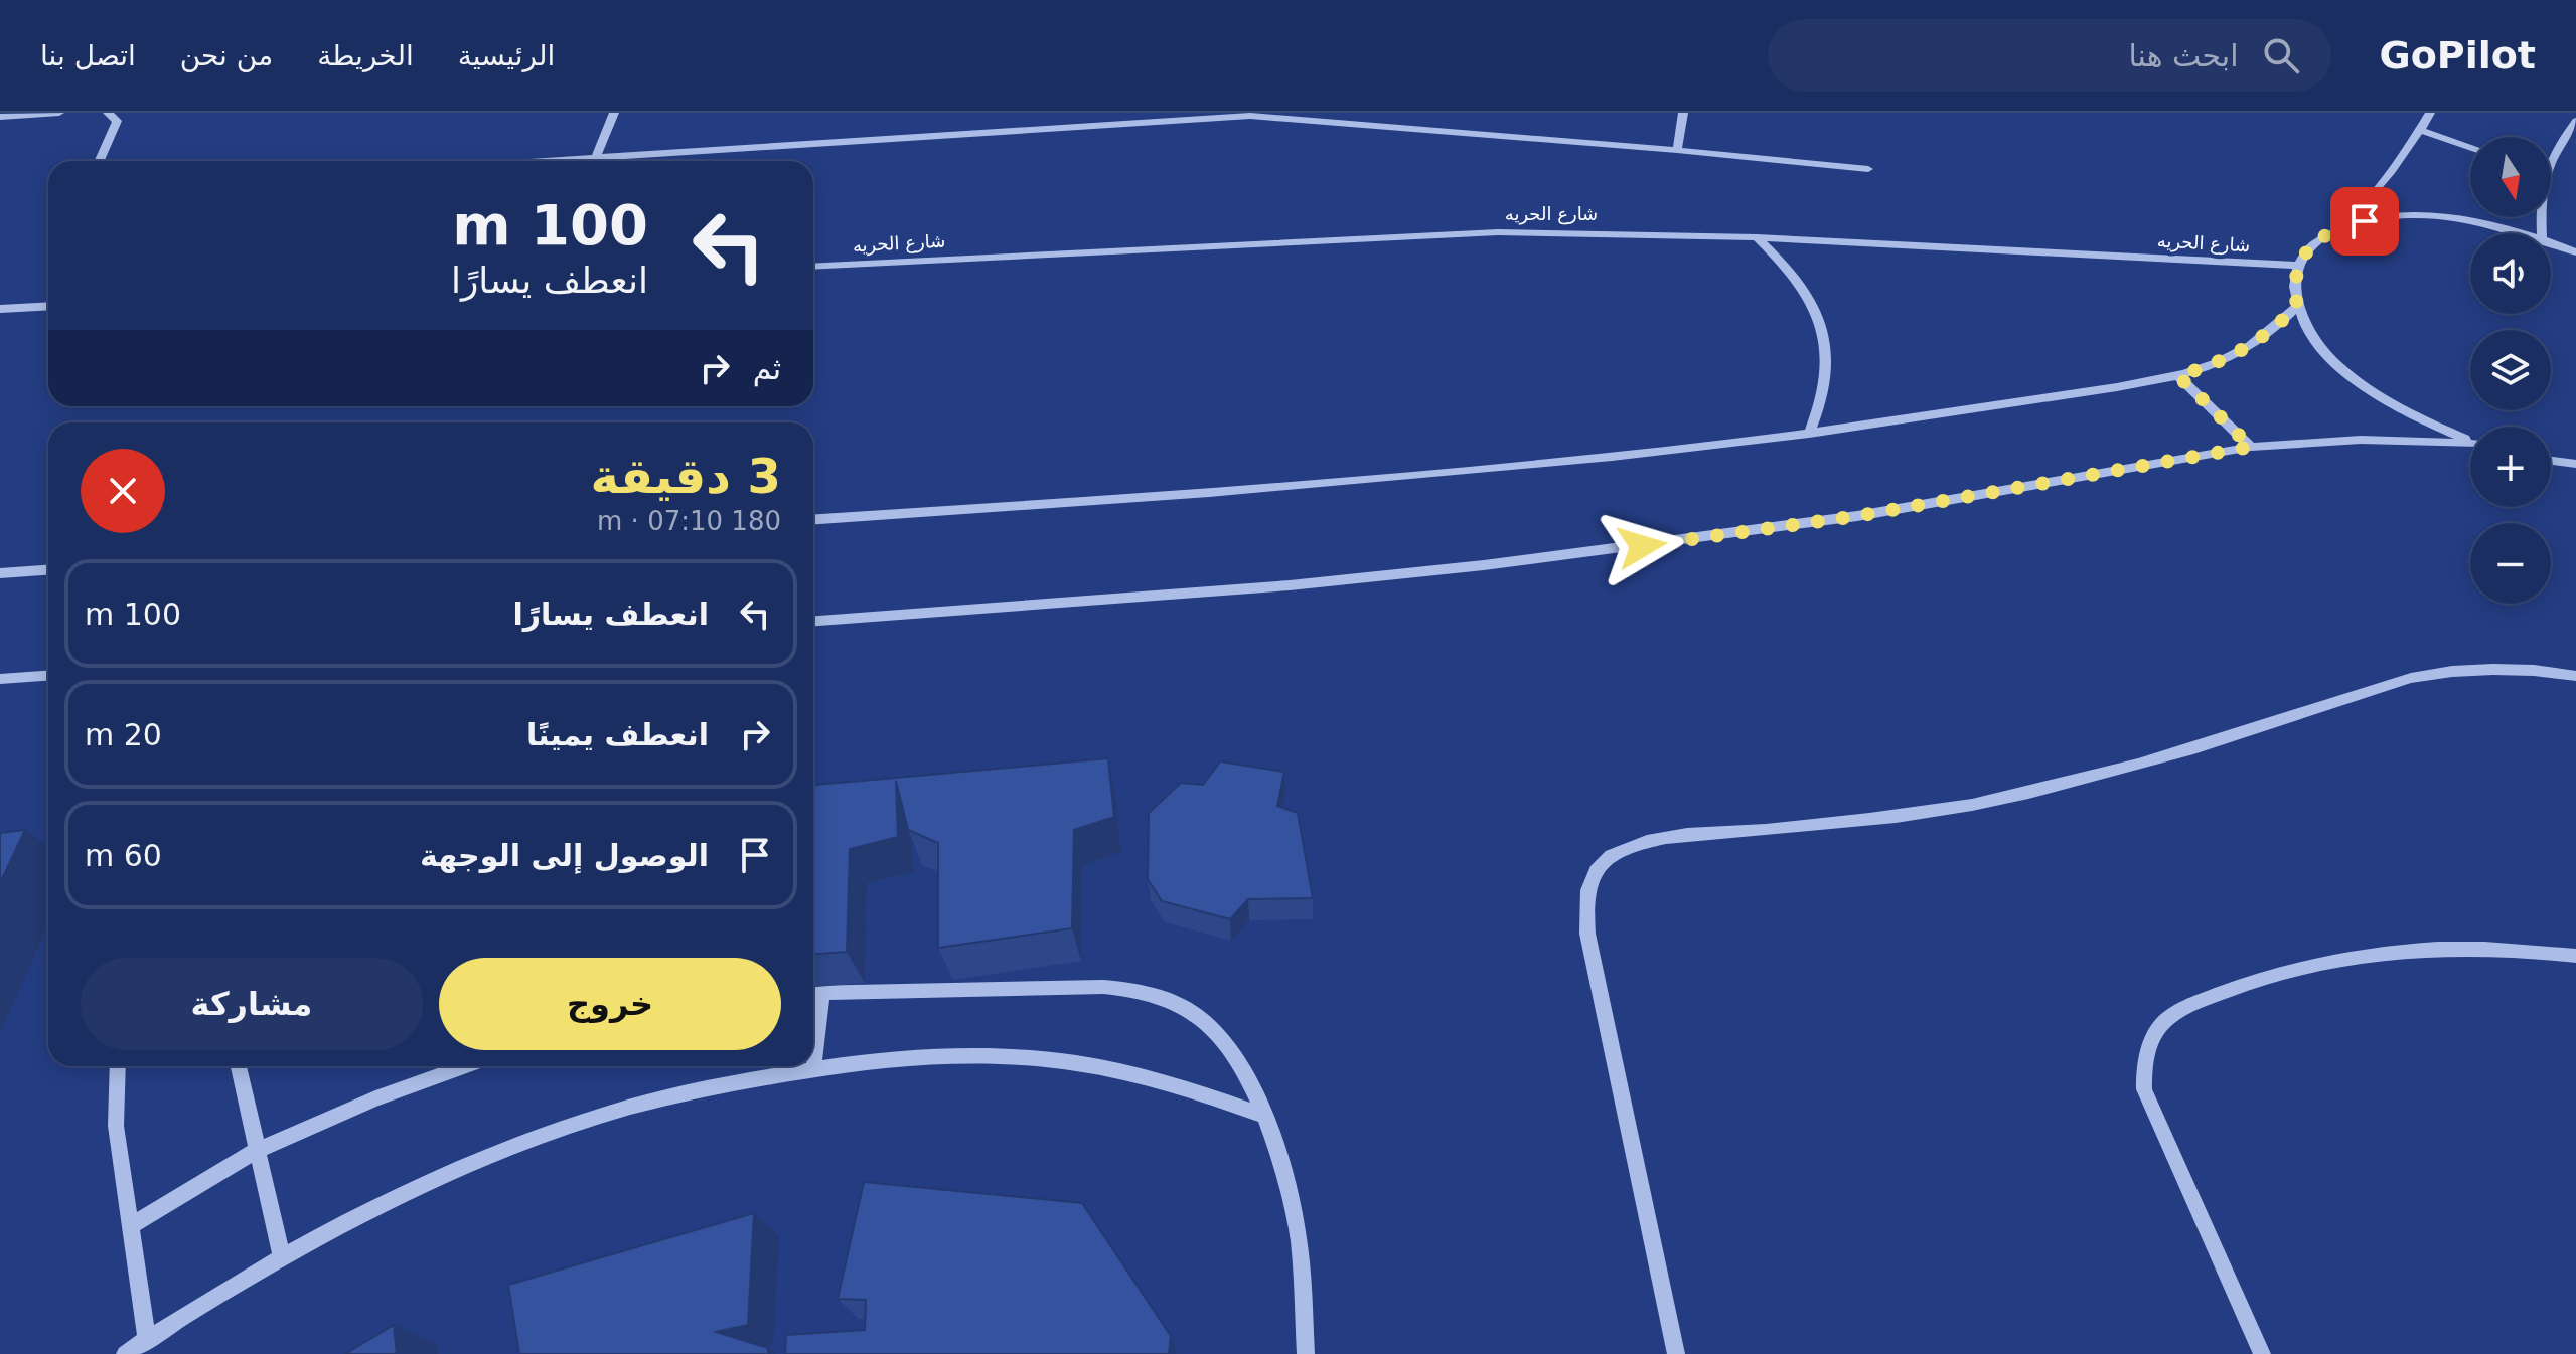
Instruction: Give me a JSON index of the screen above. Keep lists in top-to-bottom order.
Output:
{
  "streets": {
    "street": ["شارع الحريه"]
  },
  "north": "bottom",
  "page": {
    "header": "GoPilot",
    "search": "ابحث هنا",
    "nav": [
      "الرئيسية",
      "الخريطة",
      "من نحن",
      "اتصل بنا"
    ],
    "map_buttons": ["+", "−"],
    "turn": ["100 m", "انعطف يسارًا"],
    "then": "ثم",
    "heading": ["3 دقيقة", "180 m · 07:10"],
    "list": [
      {
        "name": "انعطف يسارًا",
        "value": "100 m"
      },
      {
        "name": "انعطف يمينًا",
        "value": "20 m"
      },
      {
        "name": "الوصول إلى الوجهة",
        "value": "60 m"
      }
    ],
    "buttons": ["خروج", "مشاركة"]
  }
}
